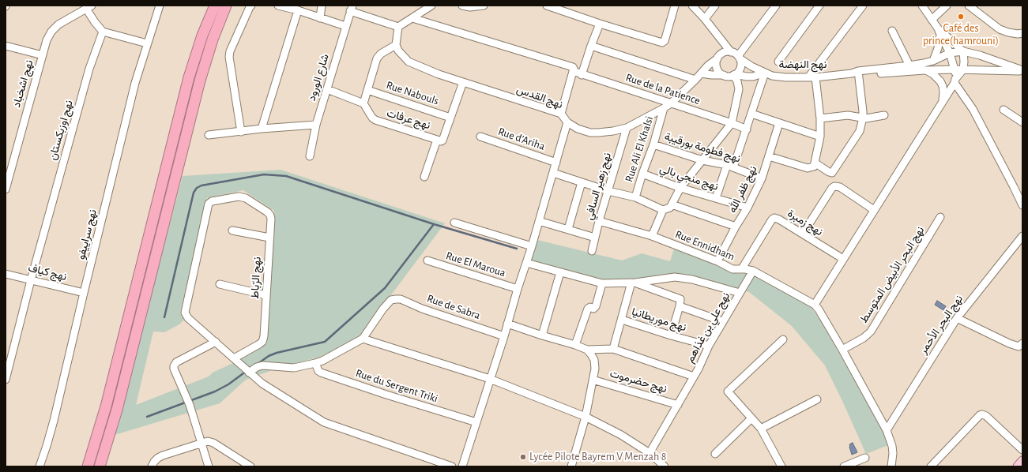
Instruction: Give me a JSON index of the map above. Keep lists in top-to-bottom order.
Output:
{
  "streets": {
    "street": [
      "نهج النهضة",
      "شارع الورود",
      "نهج اشخباد",
      "Rue de la Patience",
      "Rue Nabouls",
      "نهج القدس",
      "نهج عرفات",
      "نهج اوزبكستان",
      "Rue d'Ariha",
      "نهج فطومة بورقيبة",
      "Rue Ali El Khalsi",
      "نهج منجي بالي",
      "نهج زهير السافي",
      "نهج ظفر الله",
      "نهج زمبرة",
      "نهج سراييفو",
      "Rue Ennidham",
      "Rue El Maroua",
      "نهج كياف",
      "نهج البحر الأبيض المتوسط",
      "نهج الرّباط",
      "Rue de Sabra",
      "نهج موريطانيا",
      "نهج البحر الأحمر",
      "نهج علي بن غذاهم",
      "نهج حضرموت",
      "Rue du Sergent Triki"
    ]
  },
  "crossings": [
    ["نهج النهضة", "نهج القدس"],
    ["Rue de la Patience", "نهج القدس"],
    ["نهج القدس", "Rue Ali El Khalsi"],
    ["نهج القدس", "نهج زهير السافي"],
    ["نهج اوزبكستان", "نهج كياف"],
    ["نهج فطومة بورقيبة", "Rue Ali El Khalsi"],
    ["نهج فطومة بورقيبة", "نهج ظفر الله"],
    ["Rue Ali El Khalsi", "نهج منجي بالي"],
    ["نهج منجي بالي", "نهج ظفر الله"],
    ["نهج زهير السافي", "Rue Ennidham"],
    ["نهج ظفر الله", "Rue Ennidham"],
    ["نهج زمبرة", "Rue Ennidham"],
    ["نهج سراييفو", "نهج كياف"],
    ["نهج موريطانيا", "نهج علي بن غذاهم"],
    ["نهج علي بن غذاهم", "نهج حضرموت"]
  ],
  "places": ["Café des prince(hamrouni)", "Lycée Pilote Bayrem V Menzah 8"]
}
